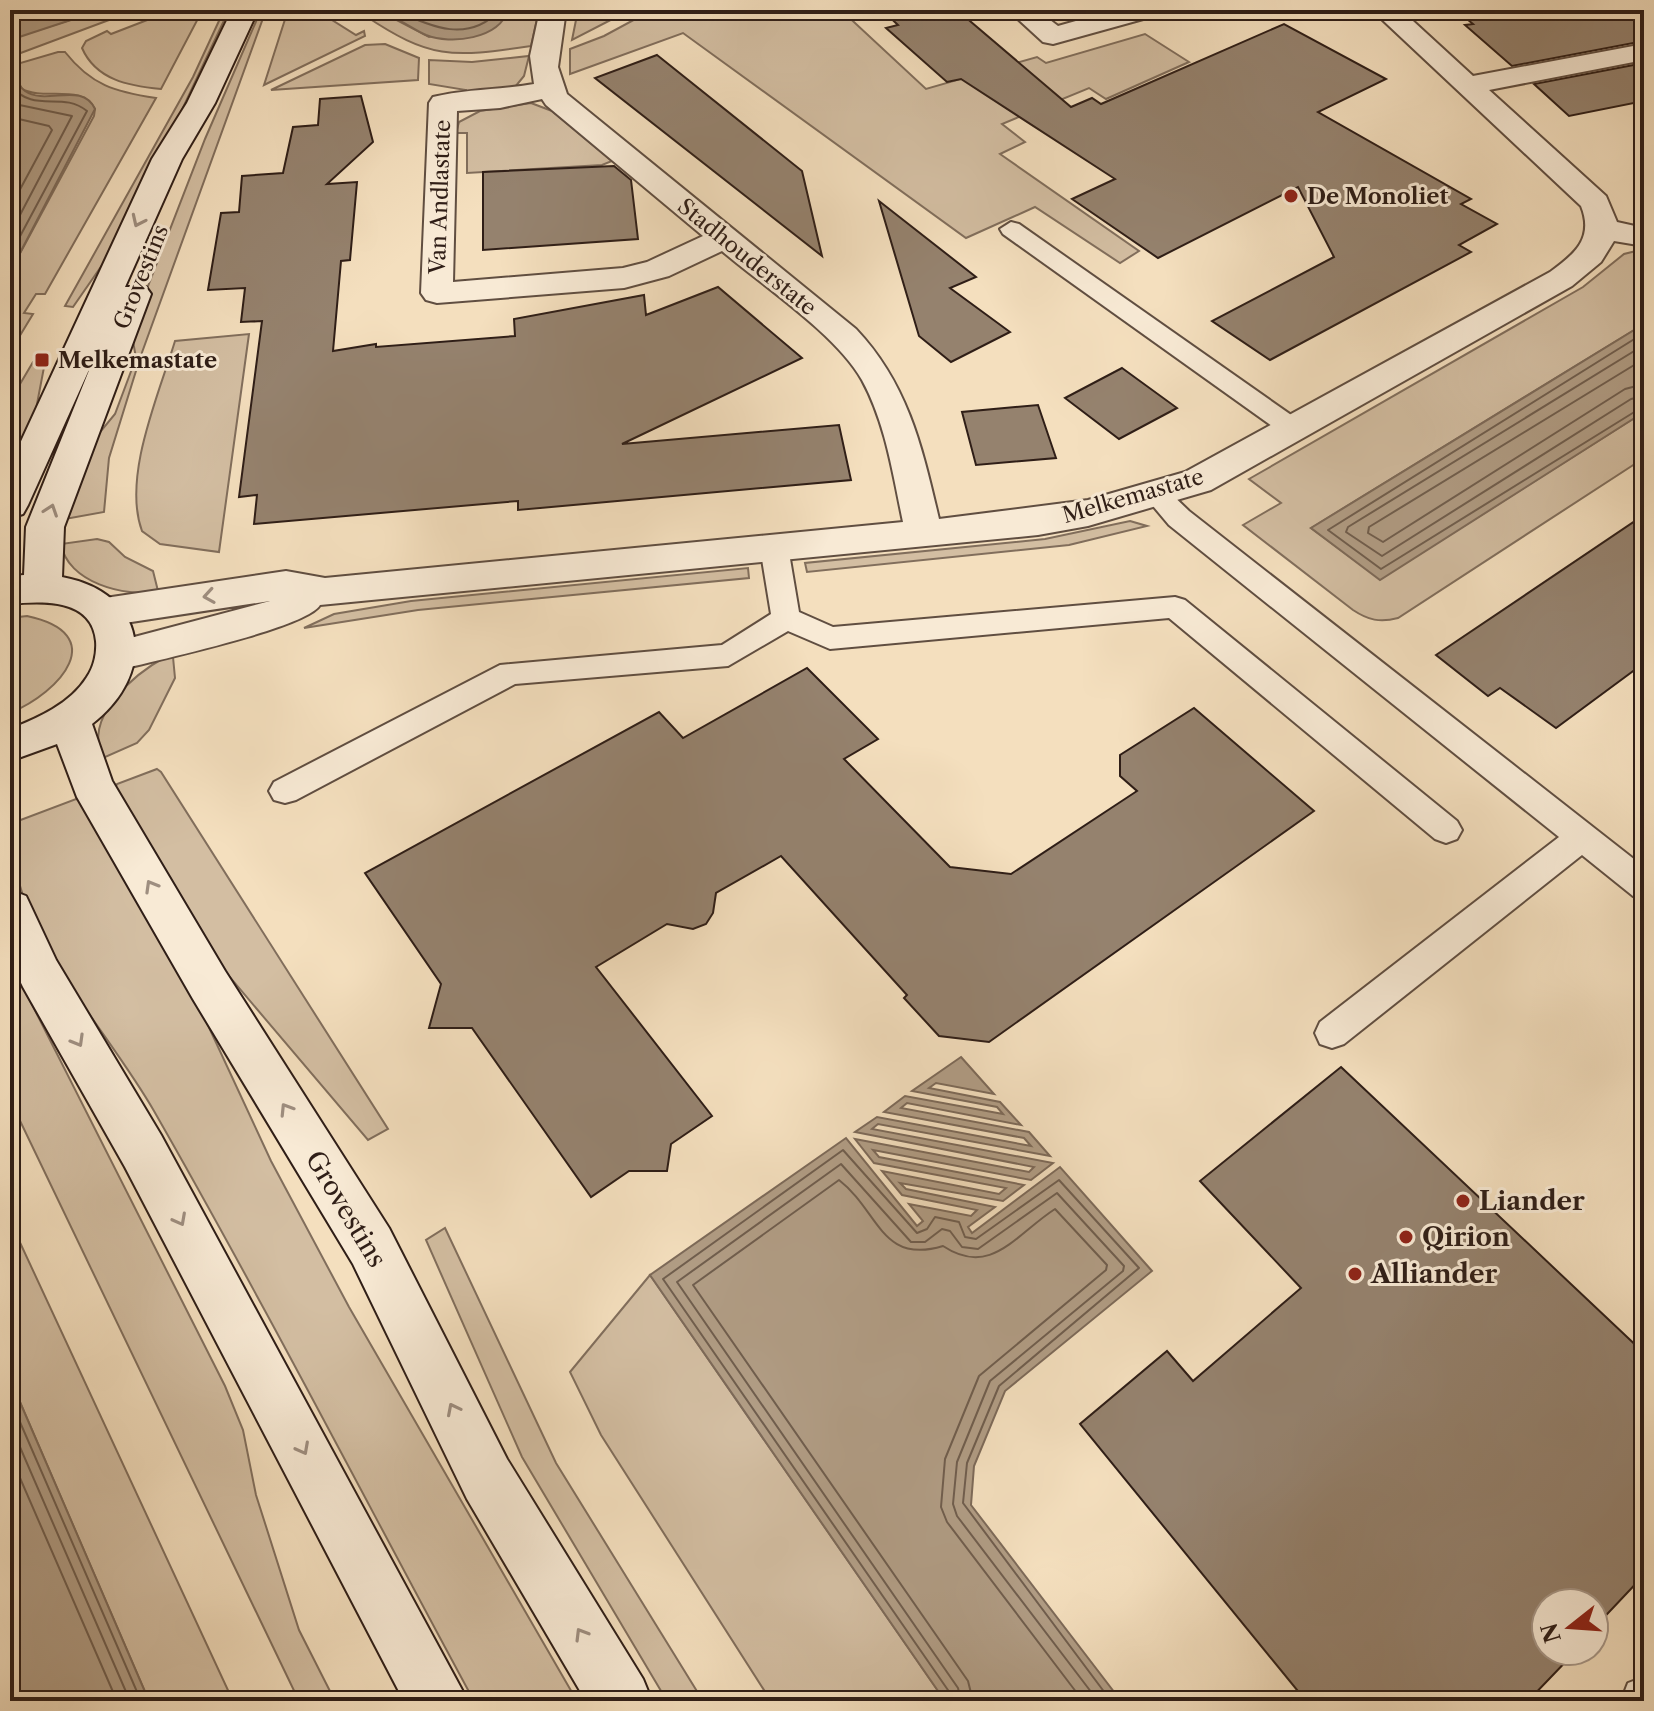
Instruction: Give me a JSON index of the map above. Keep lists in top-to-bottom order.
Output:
{
  "streets": {
    "street": [
      "Van Andlastate",
      "Stadhouderstate",
      "Grovestins",
      "Melkemastate"
    ]
  },
  "crossings": [
    ["Van Andlastate", "Stadhouderstate"],
    ["Stadhouderstate", "Melkemastate"]
  ],
  "places": {
    "other": [
      "De Monoliet",
      "Liander",
      "Qirion",
      "Alliander"
    ],
    "transit": ["Melkemastate"]
  },
  "north": "left"
}
